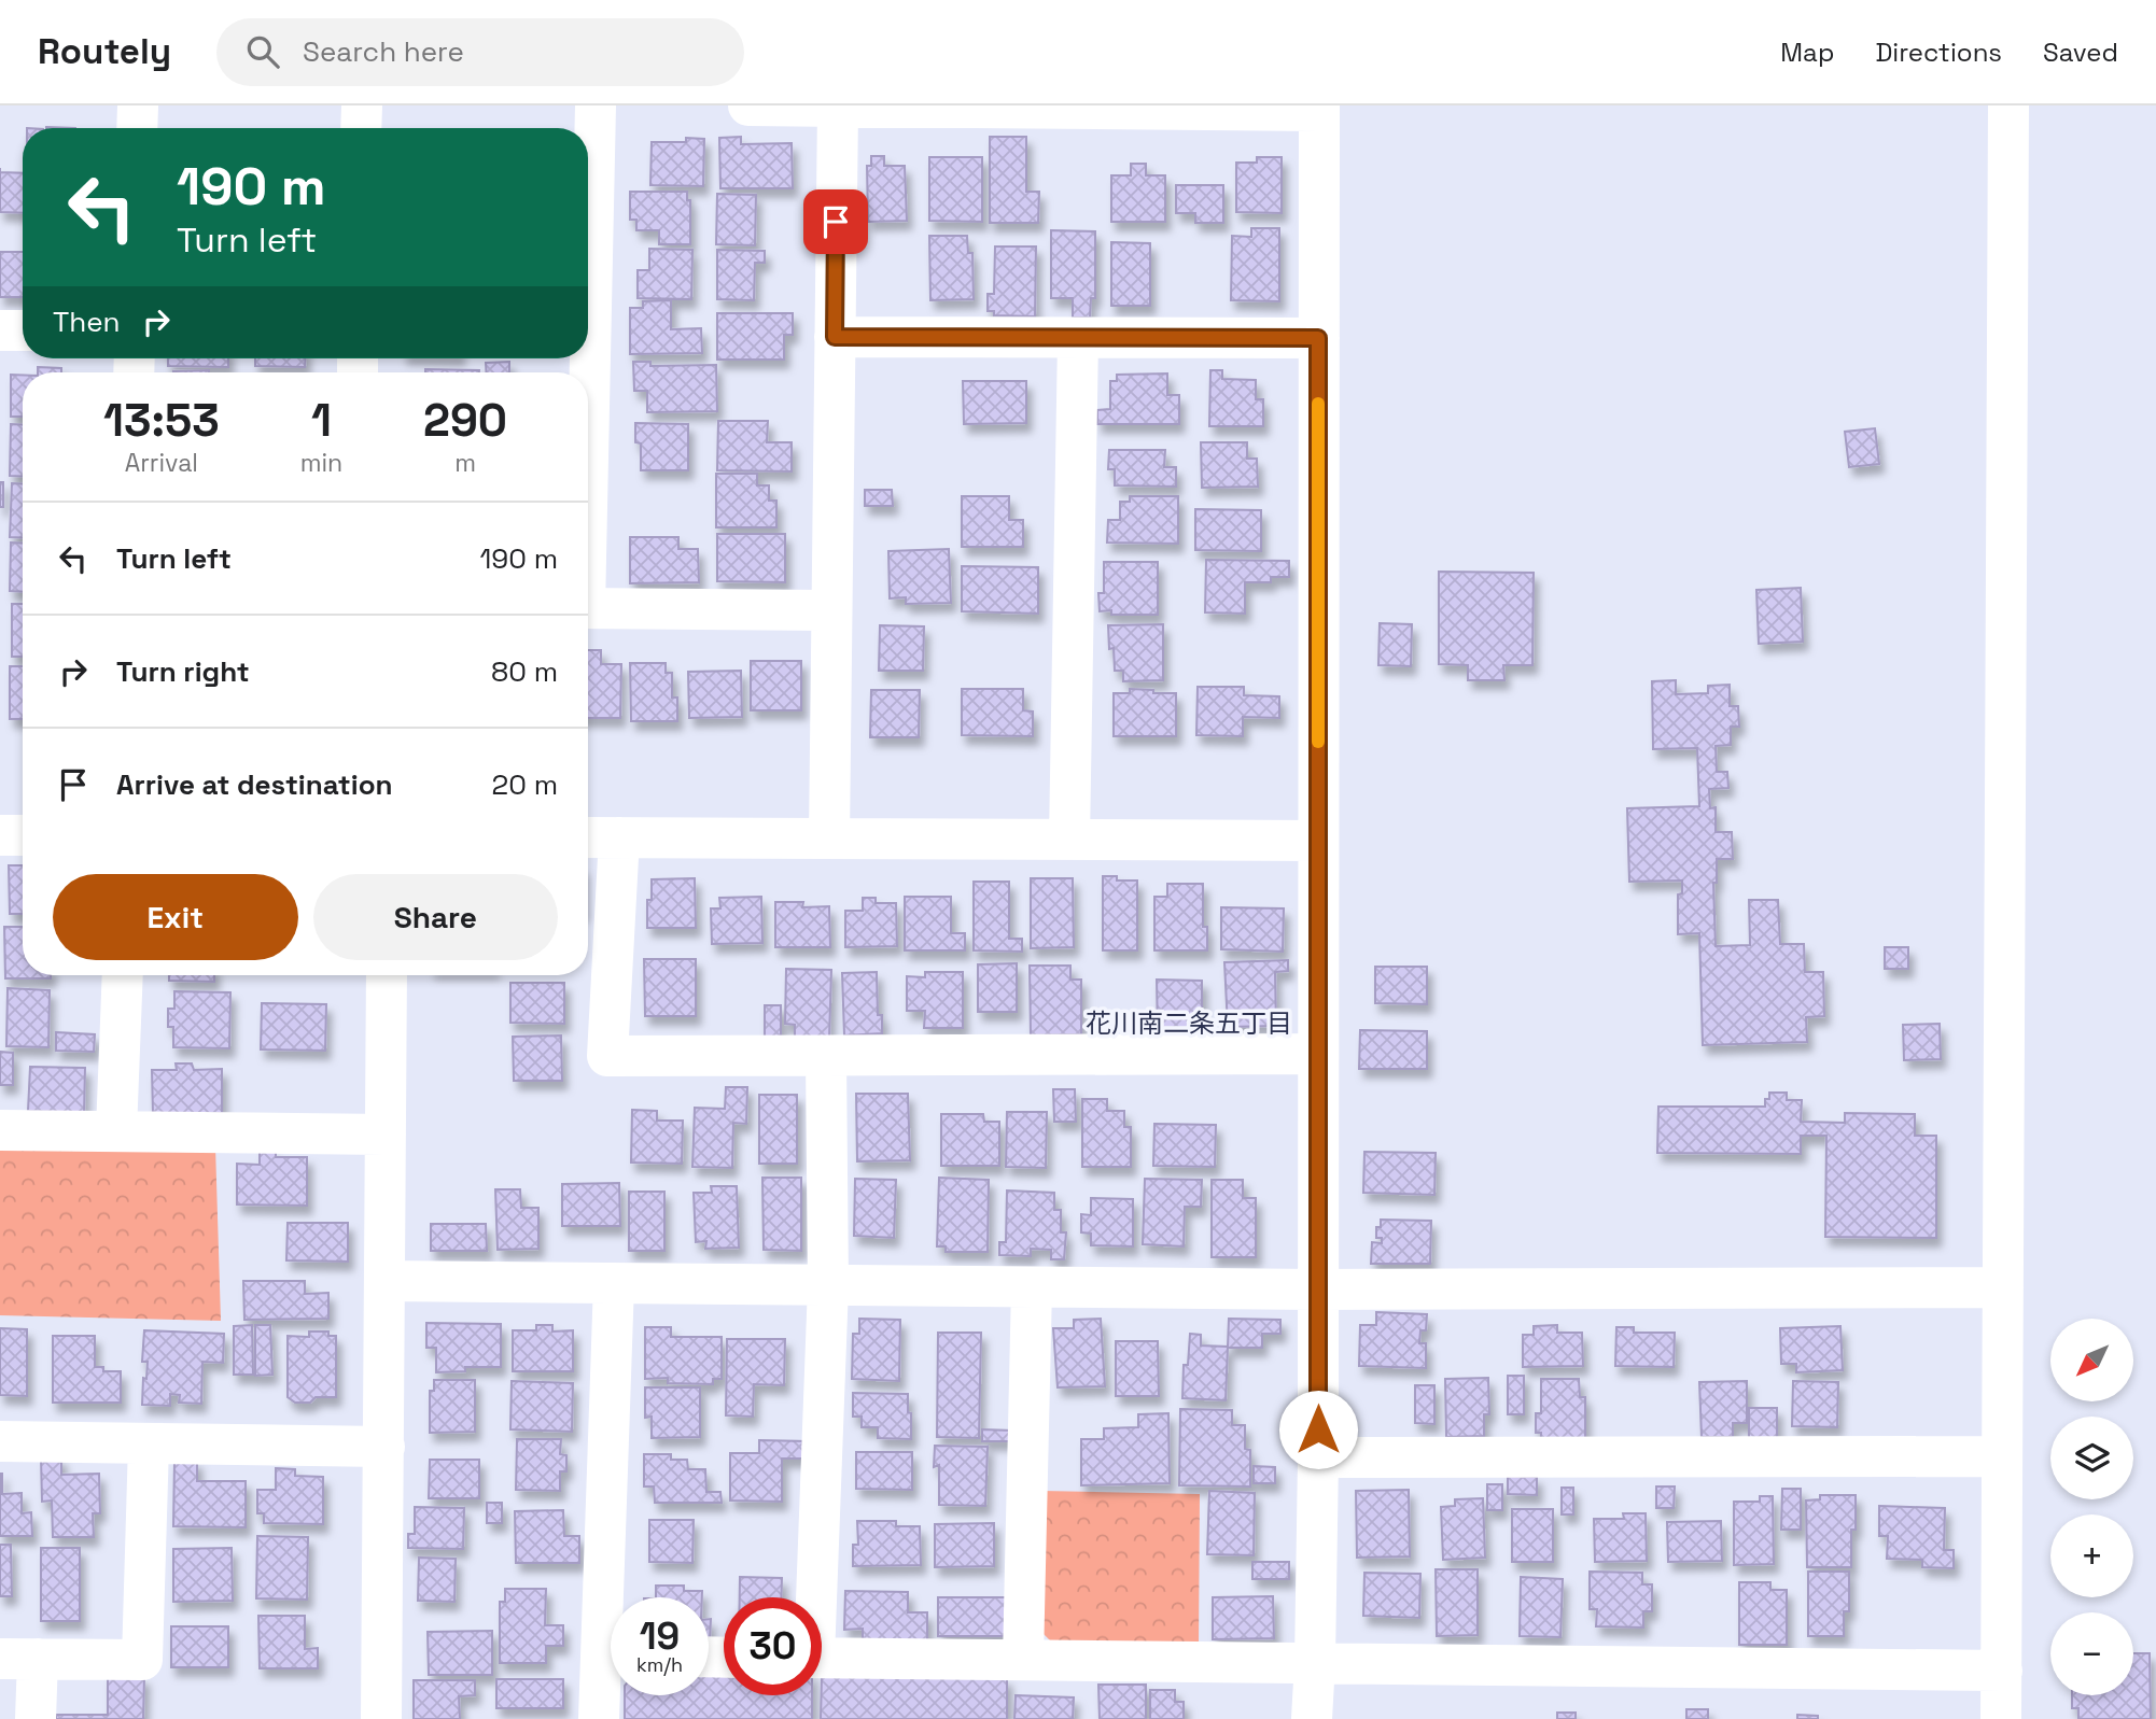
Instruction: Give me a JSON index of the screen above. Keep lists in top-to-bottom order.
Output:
{
  "districts": ["花川南二条五丁目"],
  "north": "bottom left",
  "page": {
    "header": "Routely",
    "search": "Search here",
    "nav": ["Map", "Directions", "Saved"],
    "turn": ["190 m", "Turn left"],
    "then": "Then",
    "eta": [
      "13:53",
      "Arrival",
      "1",
      "min",
      "290",
      "m"
    ],
    "list": [
      {
        "name": "Turn left",
        "value": "190 m"
      },
      {
        "name": "Turn right",
        "value": "80 m"
      },
      {
        "name": "Arrive at destination",
        "value": "20 m"
      }
    ],
    "buttons": ["Exit", "Share"],
    "map_buttons": ["+", "−"],
    "speed": "19 km/h",
    "limit": "30"
  }
}
